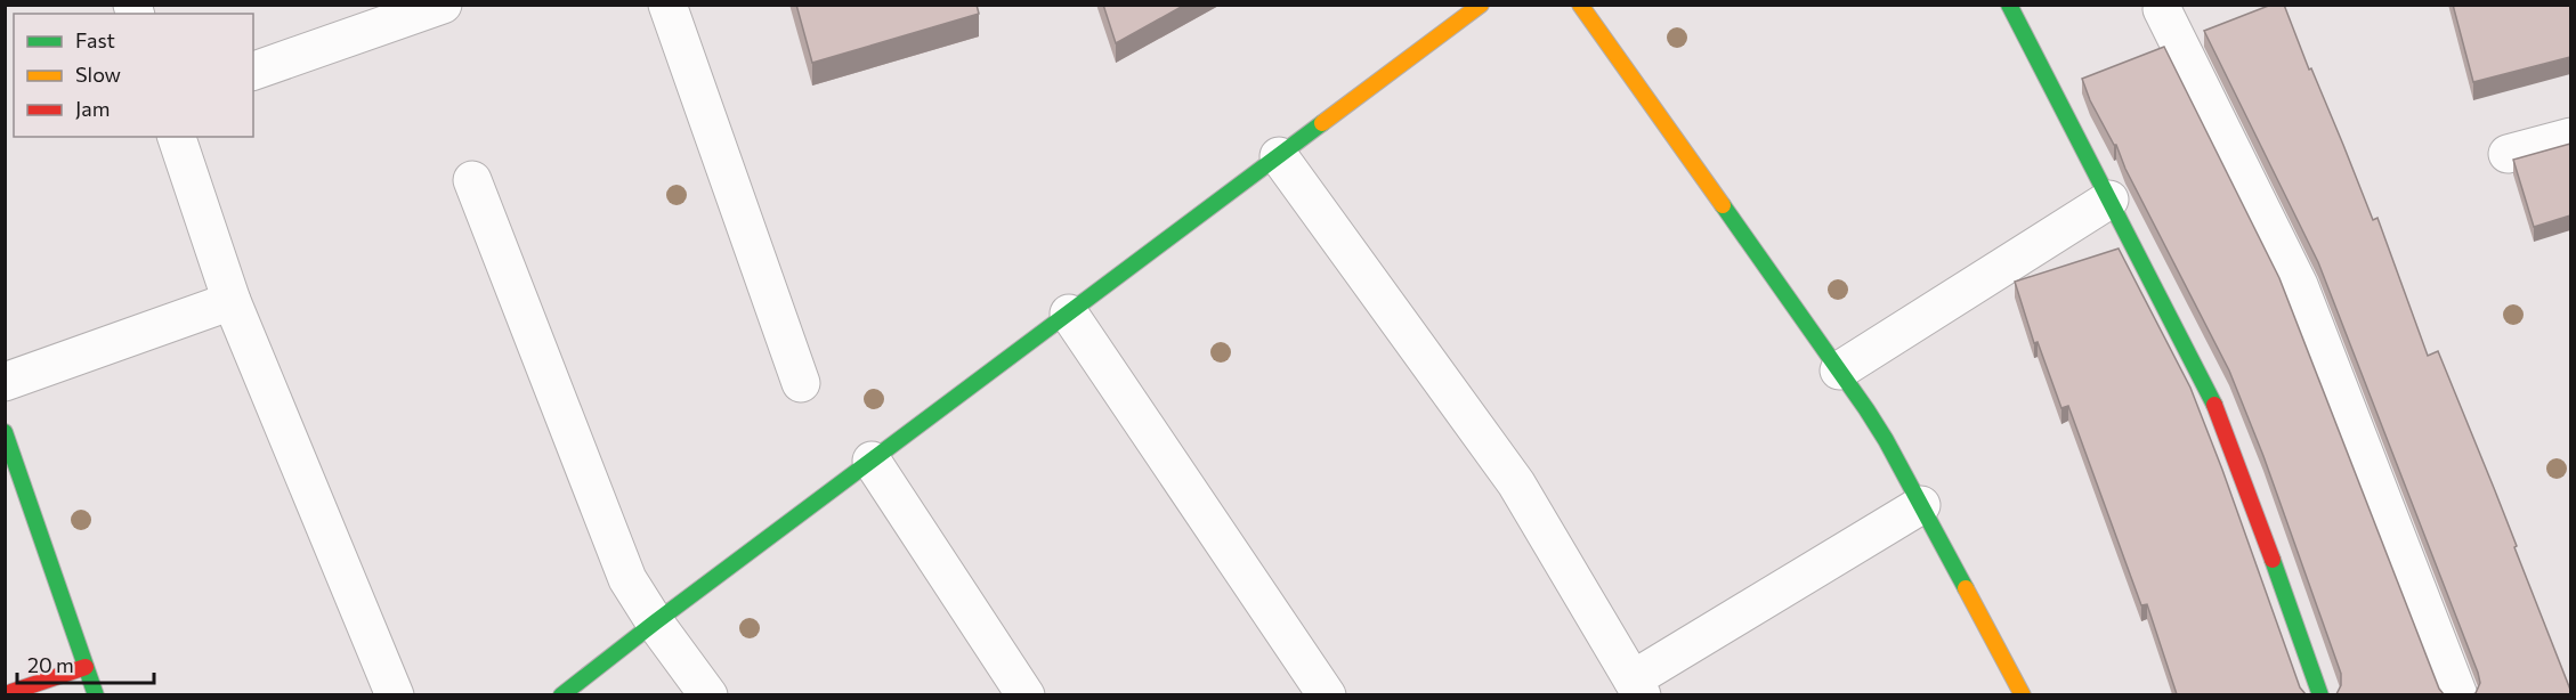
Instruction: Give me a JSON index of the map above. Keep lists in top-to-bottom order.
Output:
{
  "legend": ["Fast", "Slow", "Jam"],
  "scale_bar": "20 m"
}
